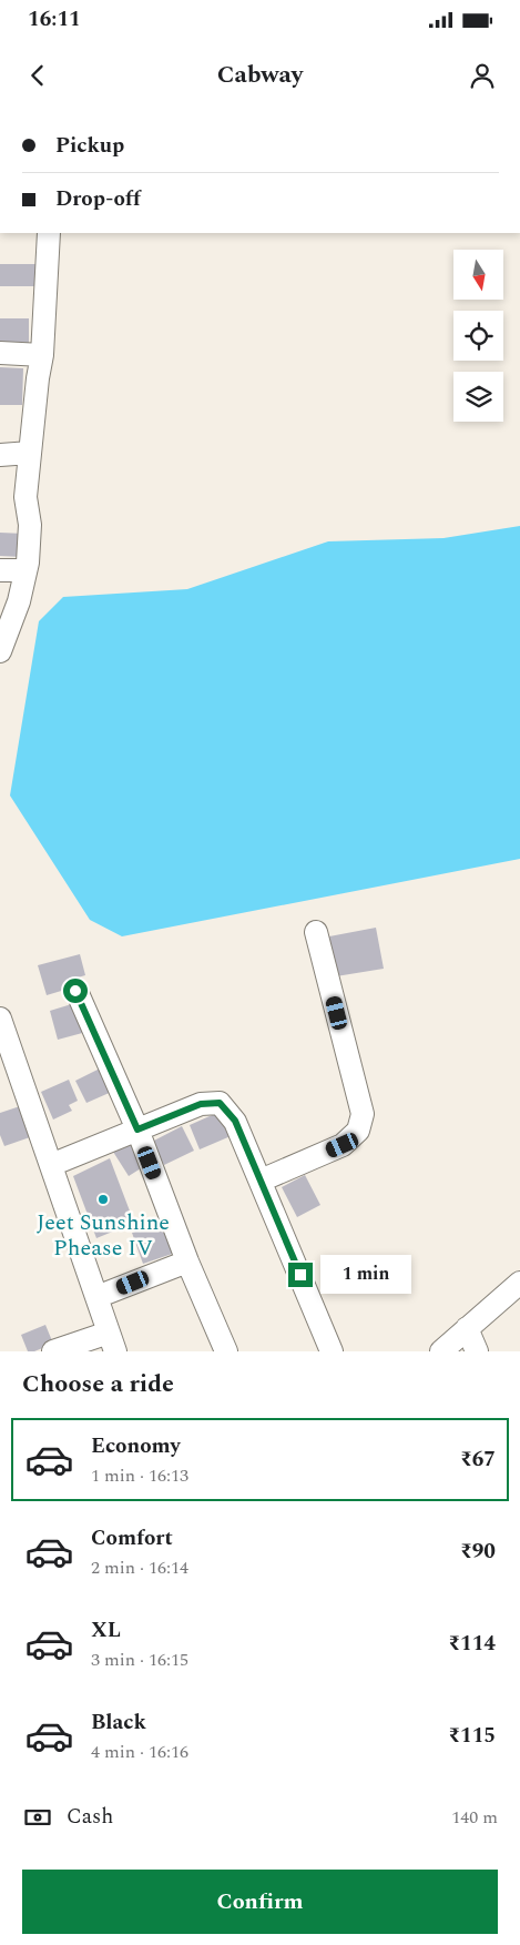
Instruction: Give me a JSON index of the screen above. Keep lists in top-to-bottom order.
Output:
{
  "places": ["Jeet Sunshine Phease IV"],
  "north": "bottom",
  "page": {
    "status": "16:11",
    "header": "Cabway",
    "banner": ["Pickup", "Drop-off"],
    "bubble": "1 min",
    "heading": "Choose a ride",
    "list": [
      {
        "name": "Economy",
        "note": "1 min · 16:13",
        "value": "₹67"
      },
      {
        "name": "Comfort",
        "note": "2 min · 16:14",
        "value": "₹90"
      },
      {
        "name": "XL",
        "note": "3 min · 16:15",
        "value": "₹114"
      },
      {
        "name": "Black",
        "note": "4 min · 16:16",
        "value": "₹115"
      }
    ],
    "pay": ["Cash", "140 m"],
    "buttons": "Confirm"
  }
}
